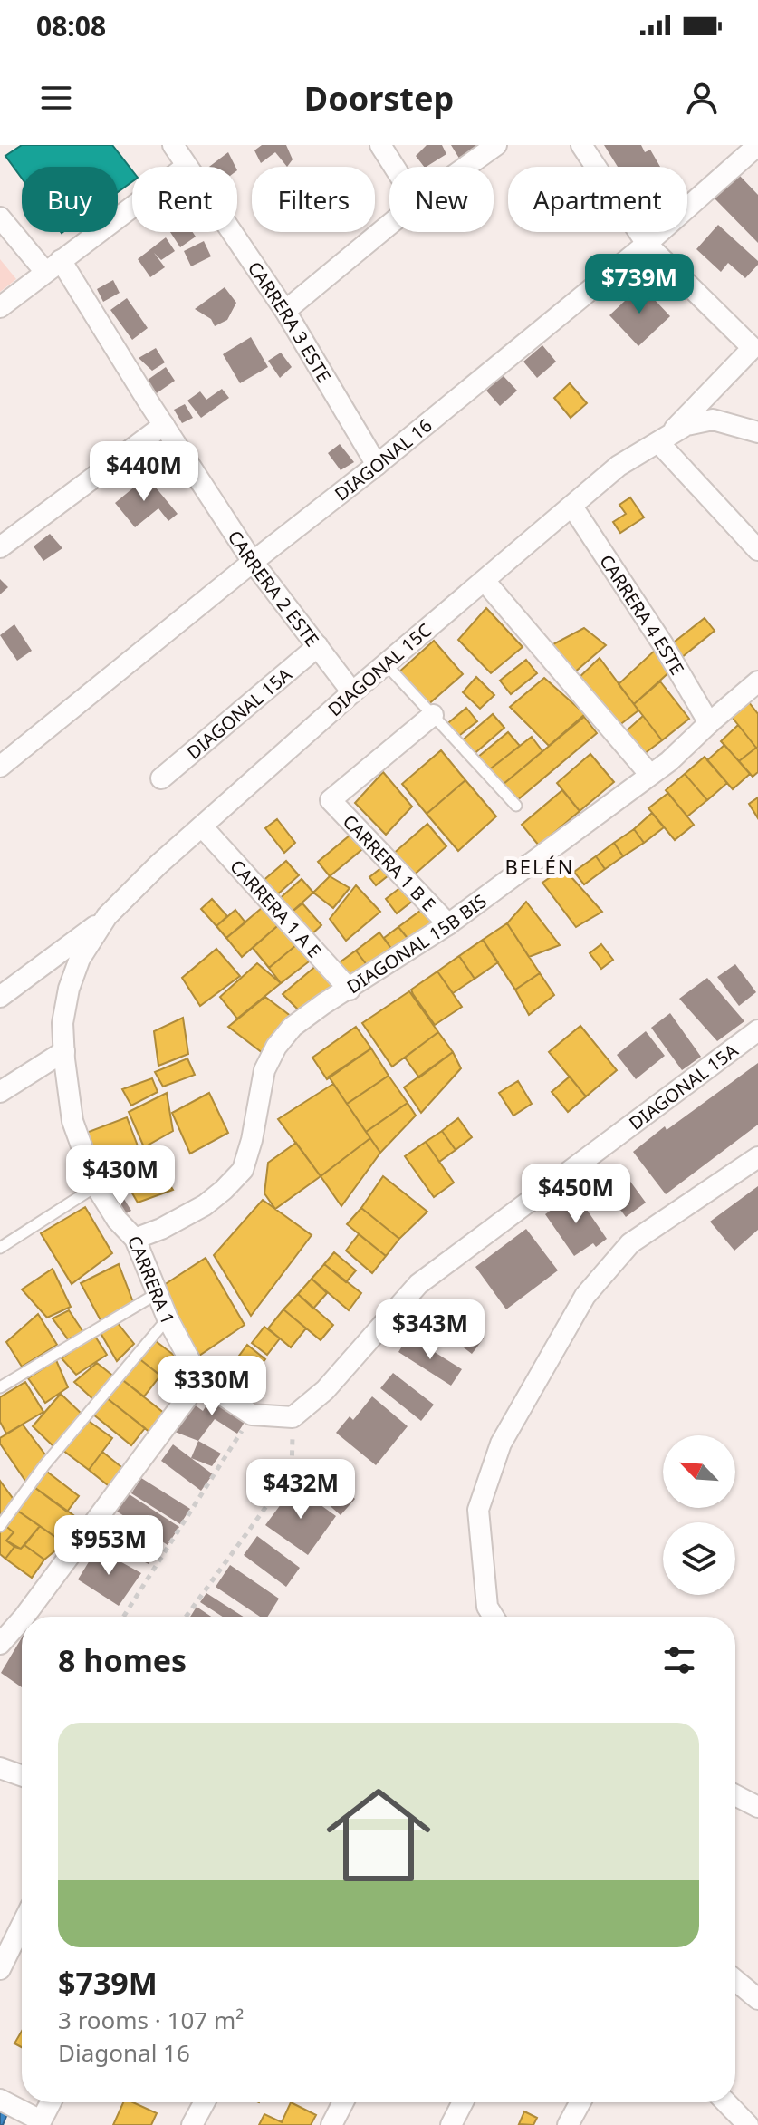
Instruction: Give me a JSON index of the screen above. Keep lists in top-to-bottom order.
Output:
{
  "streets": {
    "street": [
      "CARRERA 3 ESTE",
      "DIAGONAL 16",
      "CARRERA 2 ESTE",
      "CARRERA 4 ESTE",
      "DIAGONAL 15C",
      "DIAGONAL 15A",
      "CARRERA 1 B E",
      "CARRERA 1 A E",
      "DIAGONAL 15B BIS",
      "CARRERA 1"
    ]
  },
  "crossings": [
    ["CARRERA 3 ESTE", "DIAGONAL 16"],
    ["DIAGONAL 16", "CARRERA 2 ESTE"],
    ["DIAGONAL 16", "DIAGONAL 15C"],
    ["CARRERA 2 ESTE", "DIAGONAL 15C"],
    ["CARRERA 2 ESTE", "DIAGONAL 15A"],
    ["CARRERA 4 ESTE", "DIAGONAL 15C"],
    ["CARRERA 4 ESTE", "DIAGONAL 15B BIS"],
    ["DIAGONAL 15C", "CARRERA 1 A E"],
    ["DIAGONAL 15C", "CARRERA 1"],
    ["CARRERA 1 B E", "DIAGONAL 15B BIS"],
    ["CARRERA 1 A E", "DIAGONAL 15B BIS"],
    ["DIAGONAL 15B BIS", "CARRERA 1"]
  ],
  "districts": ["BELÉN"],
  "north": "top left",
  "page": {
    "status": "08:08",
    "header": "Doorstep",
    "chip": [
      "Buy",
      "Rent",
      "Filters",
      "New",
      "Apartment"
    ],
    "price": [
      "$739M",
      "$440M",
      "$430M",
      "$450M",
      "$343M",
      "$330M",
      "$432M",
      "$953M"
    ],
    "heading": "8 homes",
    "list": [
      {
        "name": "$739M",
        "note": "3 rooms · 107 m² · Diagonal 16"
      }
    ]
  }
}
